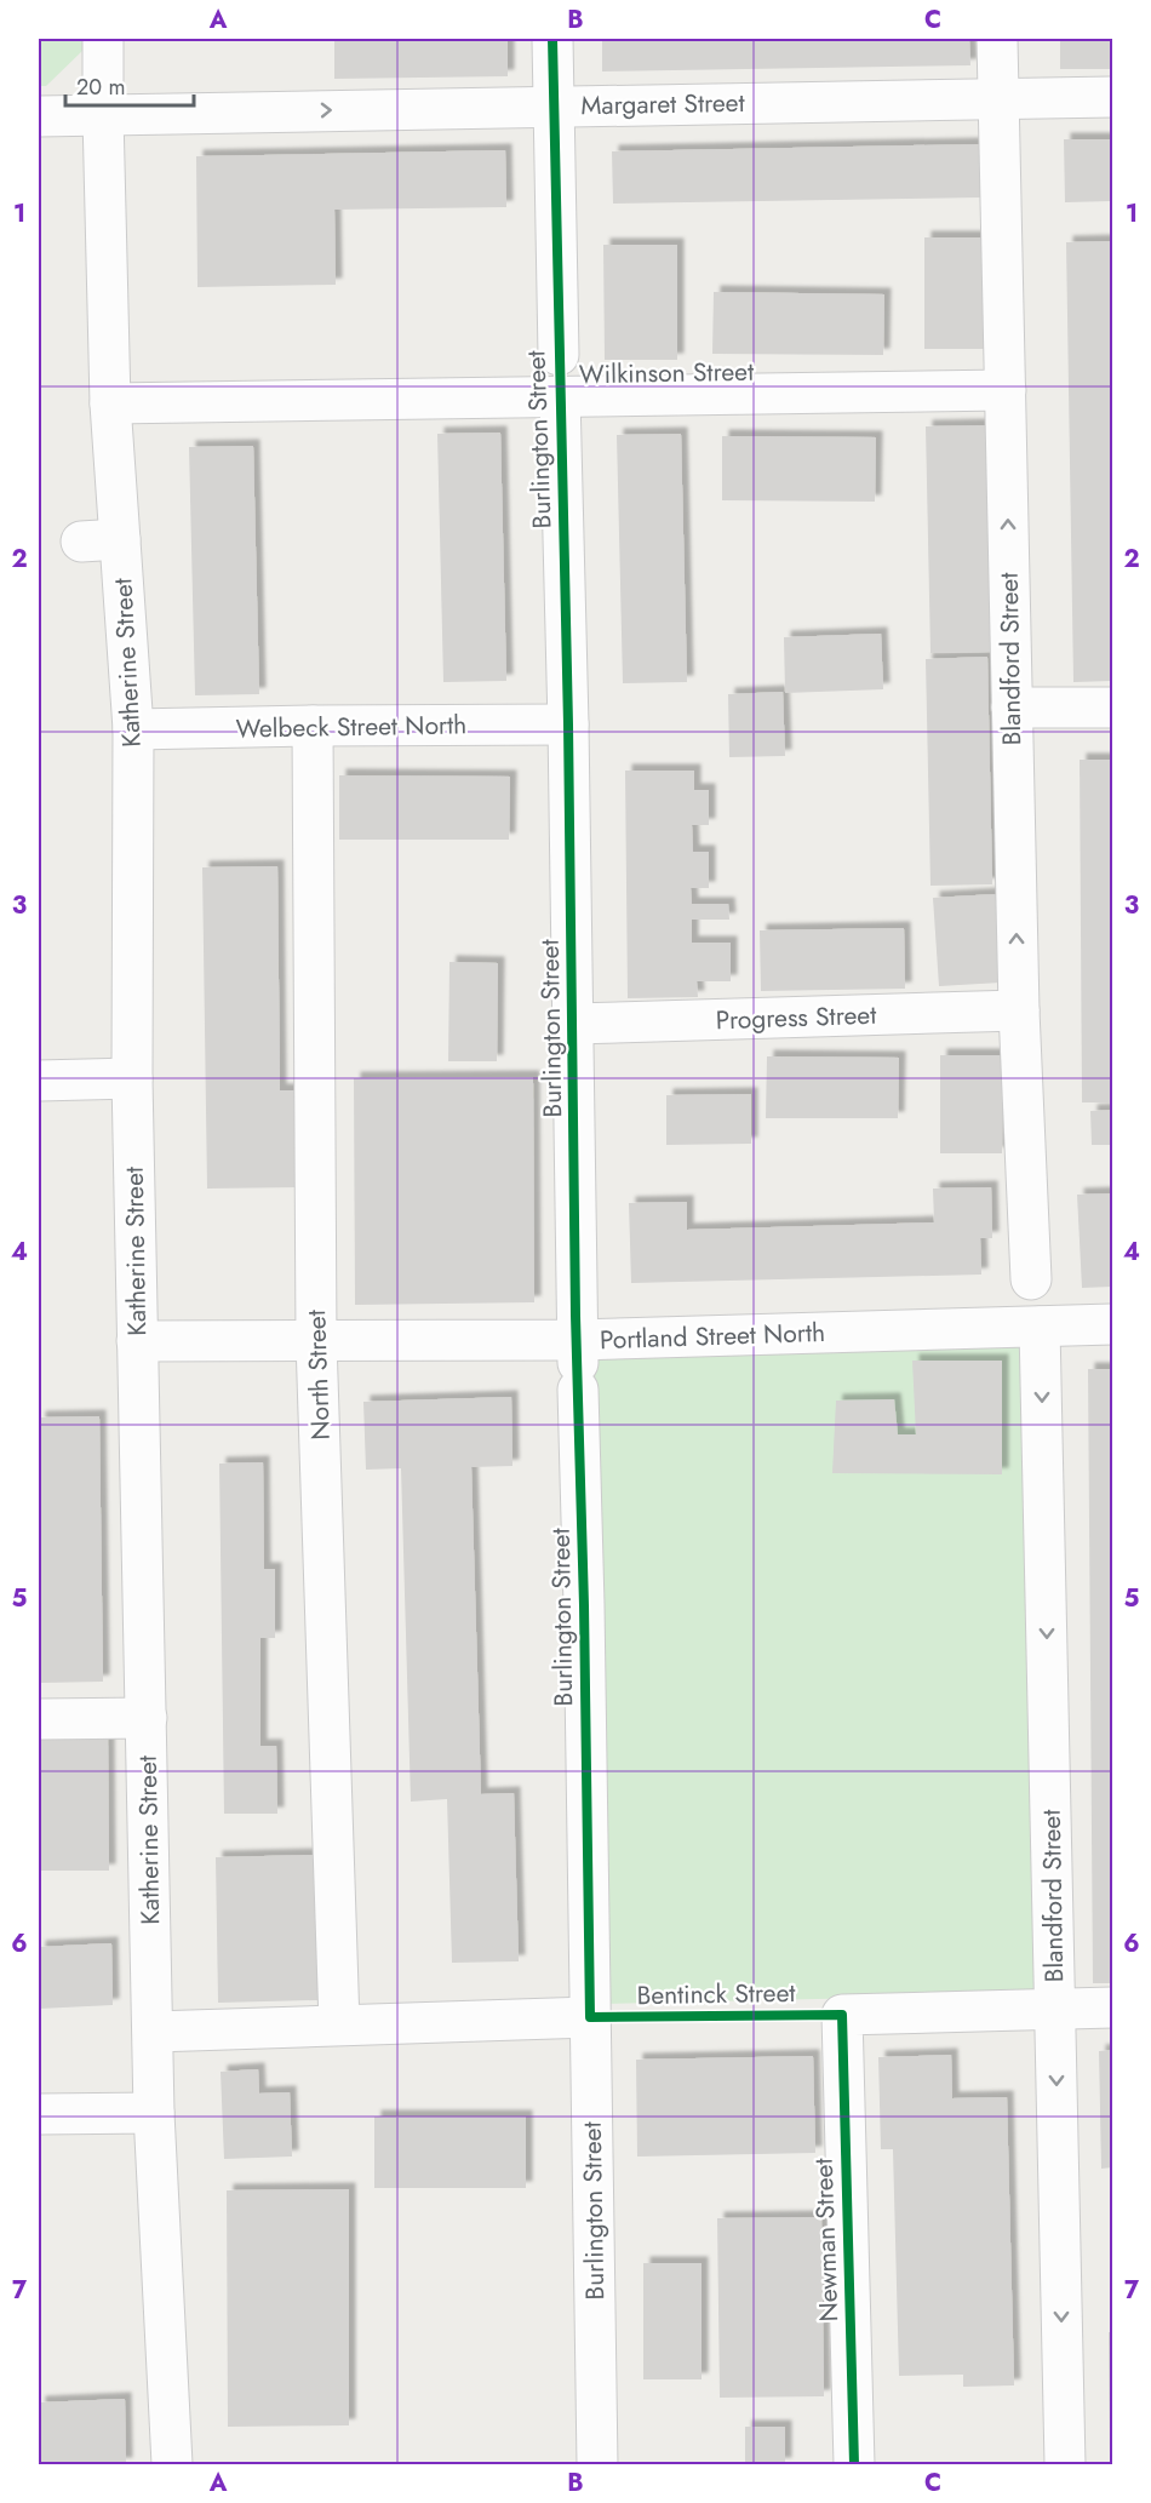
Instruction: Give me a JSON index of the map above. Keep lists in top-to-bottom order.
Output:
{
  "streets": {
    "street": [
      "Margaret Street",
      "Wilkinson Street",
      "Burlington Street",
      "Blandford Street",
      "Katherine Street",
      "Welbeck Street North",
      "Progress Street",
      "Portland Street North",
      "North Street",
      "Newman Street"
    ],
    "cycle path": ["Bentinck Street"]
  },
  "crossings": [
    ["Margaret Street", "Burlington Street"],
    ["Margaret Street", "Blandford Street"],
    ["Margaret Street", "Katherine Street"],
    ["Wilkinson Street", "Burlington Street"],
    ["Wilkinson Street", "Blandford Street"],
    ["Wilkinson Street", "Katherine Street"],
    ["Burlington Street", "Welbeck Street North"],
    ["Burlington Street", "Progress Street"],
    ["Burlington Street", "Portland Street North"],
    ["Blandford Street", "Progress Street"],
    ["Blandford Street", "Portland Street North"],
    ["Blandford Street", "Newman Street"],
    ["Katherine Street", "Welbeck Street North"],
    ["Katherine Street", "Portland Street North"],
    ["Welbeck Street North", "North Street"],
    ["Portland Street North", "North Street"]
  ],
  "one_way": ["Margaret Street"],
  "scale_bar": "20 m",
  "grid": {
    "columns": ["A", "B", "C"],
    "rows": [
      "1",
      "2",
      "3",
      "4",
      "5",
      "6",
      "7"
    ]
  }
}
